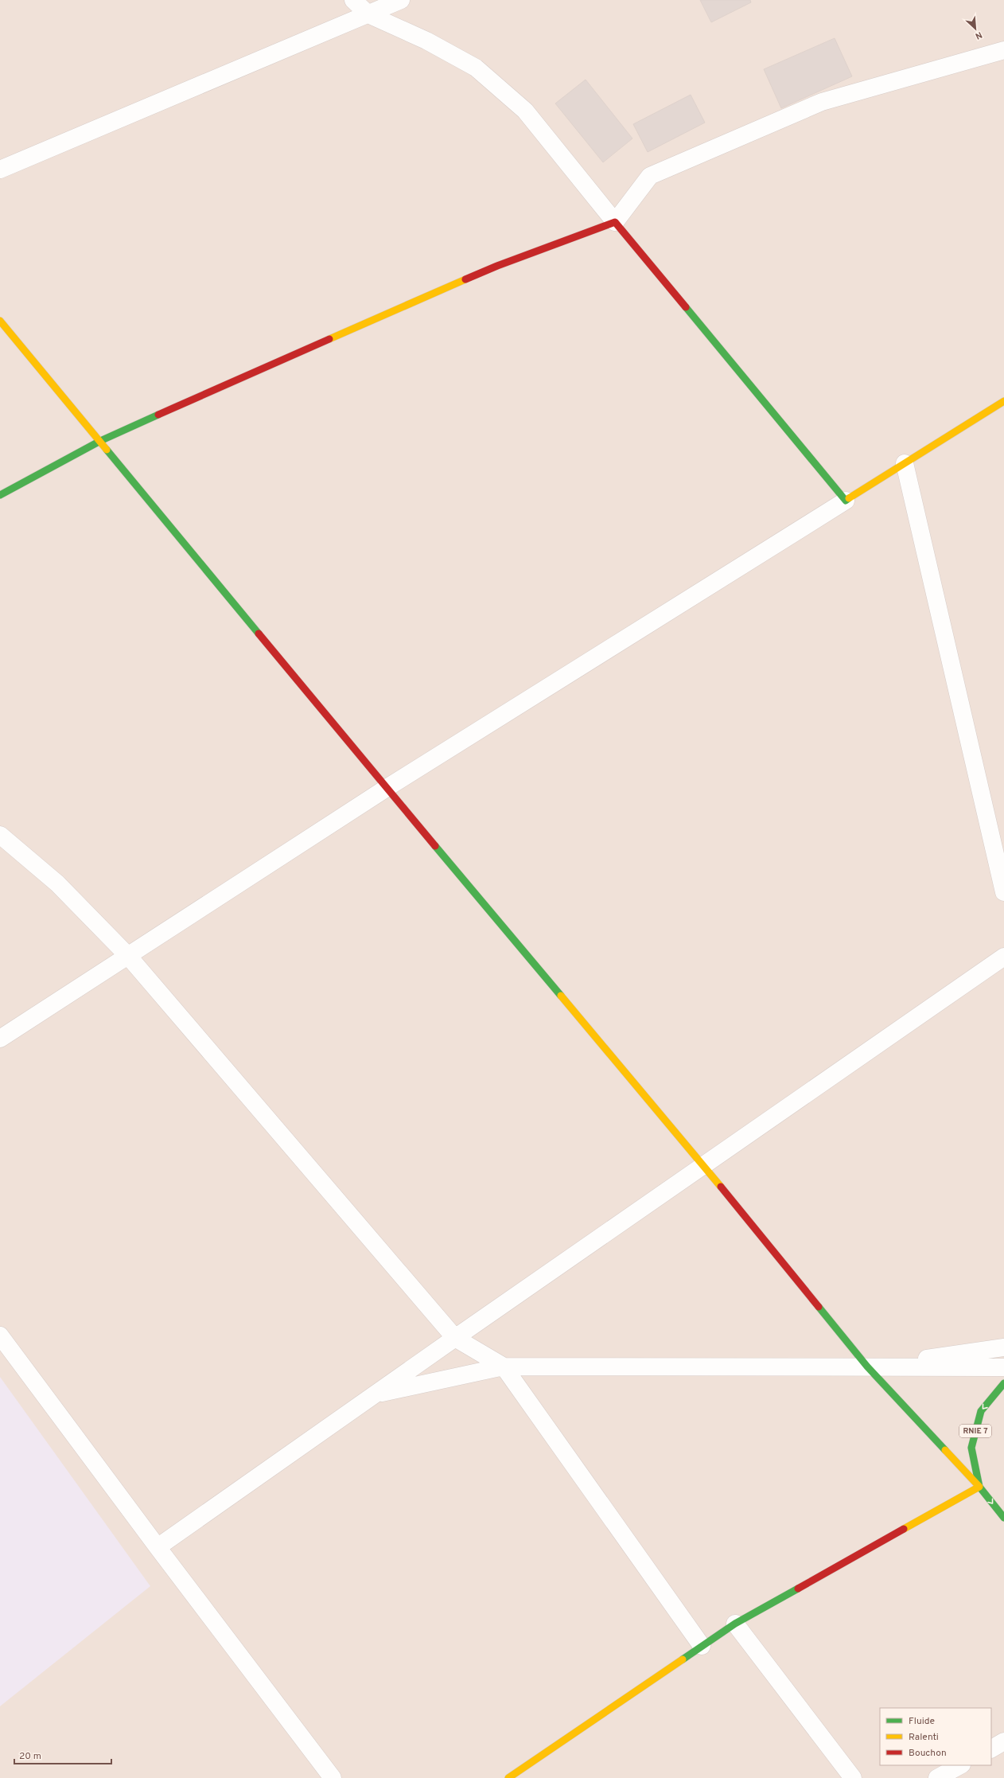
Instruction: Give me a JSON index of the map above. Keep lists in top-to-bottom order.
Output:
{
  "streets": {
    "street": ["RNIE 7"]
  },
  "one_way": ["RNIE 7"],
  "legend": ["Fluide", "Ralenti", "Bouchon"],
  "scale_bar": "20 m",
  "north": "bottom right"
}
